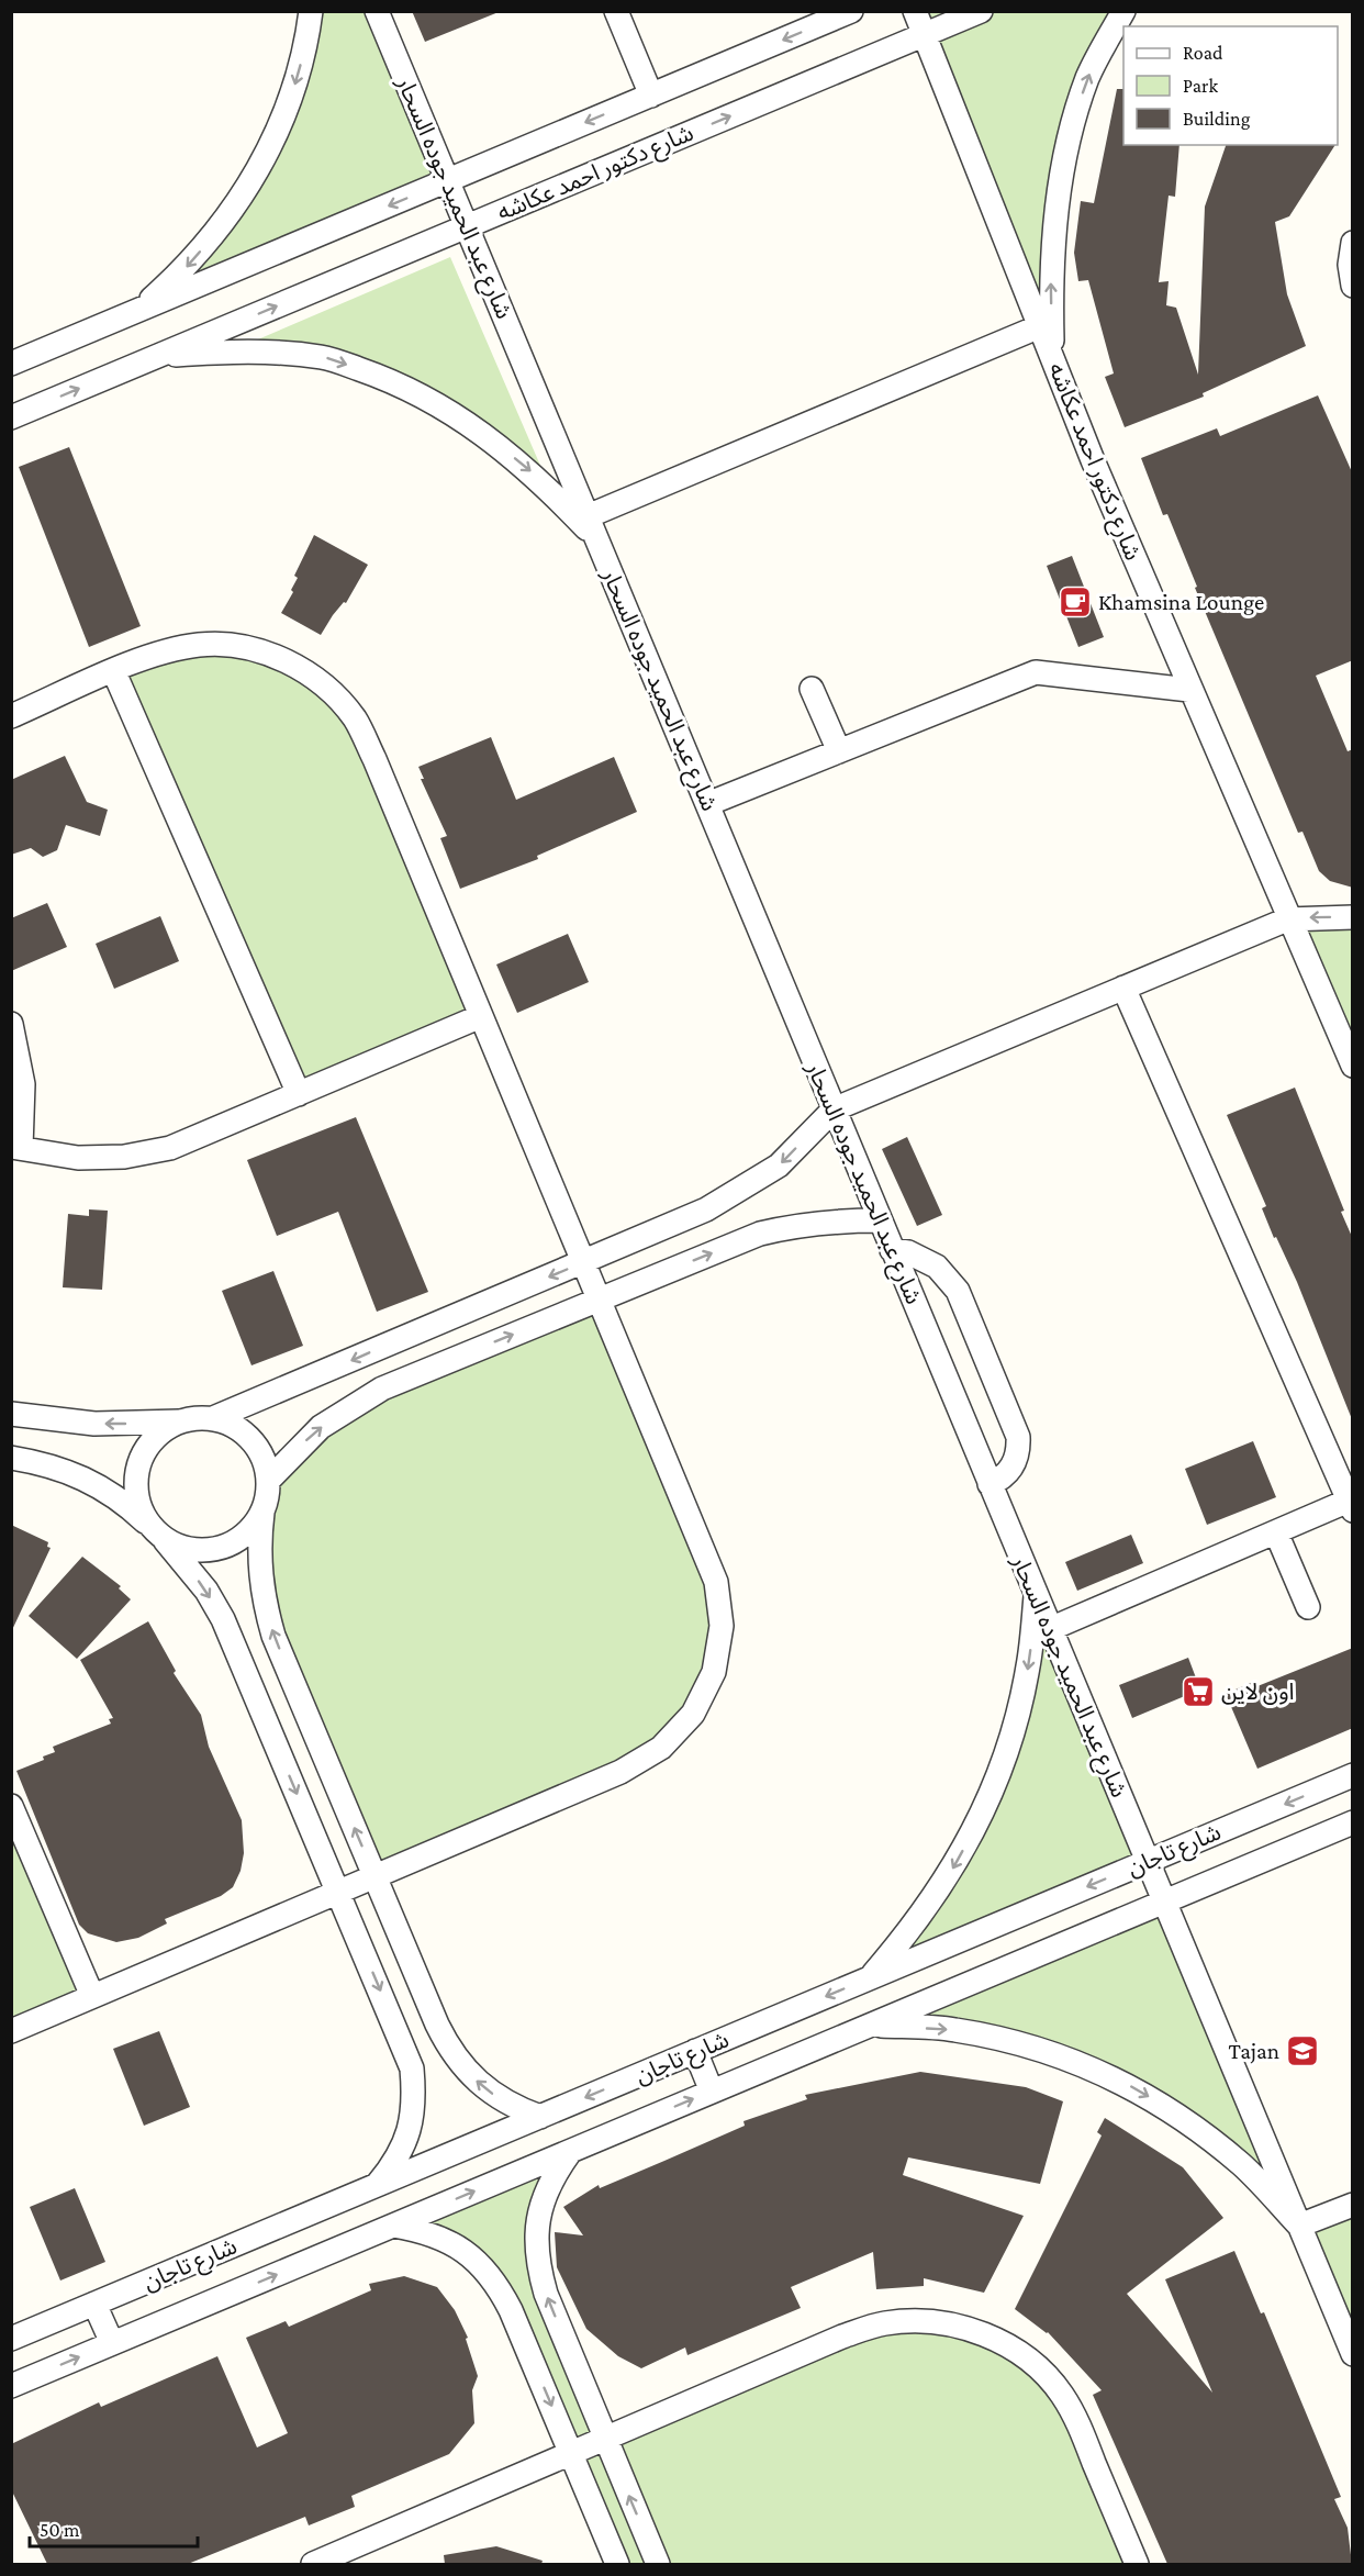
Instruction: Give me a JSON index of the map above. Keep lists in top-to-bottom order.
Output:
{
  "streets": {
    "street": ["شارع دكتور احمد عكاشه", "شارع عبد الحميد جوده السحار", "شارع تاجان"]
  },
  "crossings": [
    ["شارع دكتور احمد عكاشه", "شارع عبد الحميد جوده السحار"],
    ["شارع عبد الحميد جوده السحار", "شارع تاجان"]
  ],
  "places": {
    "cafe": ["Khamsina Lounge"],
    "supermarket": ["اون لاين"],
    "school or university": ["Tajan"]
  },
  "legend": ["Road", "Park", "Building"],
  "scale_bar": "50 m"
}
